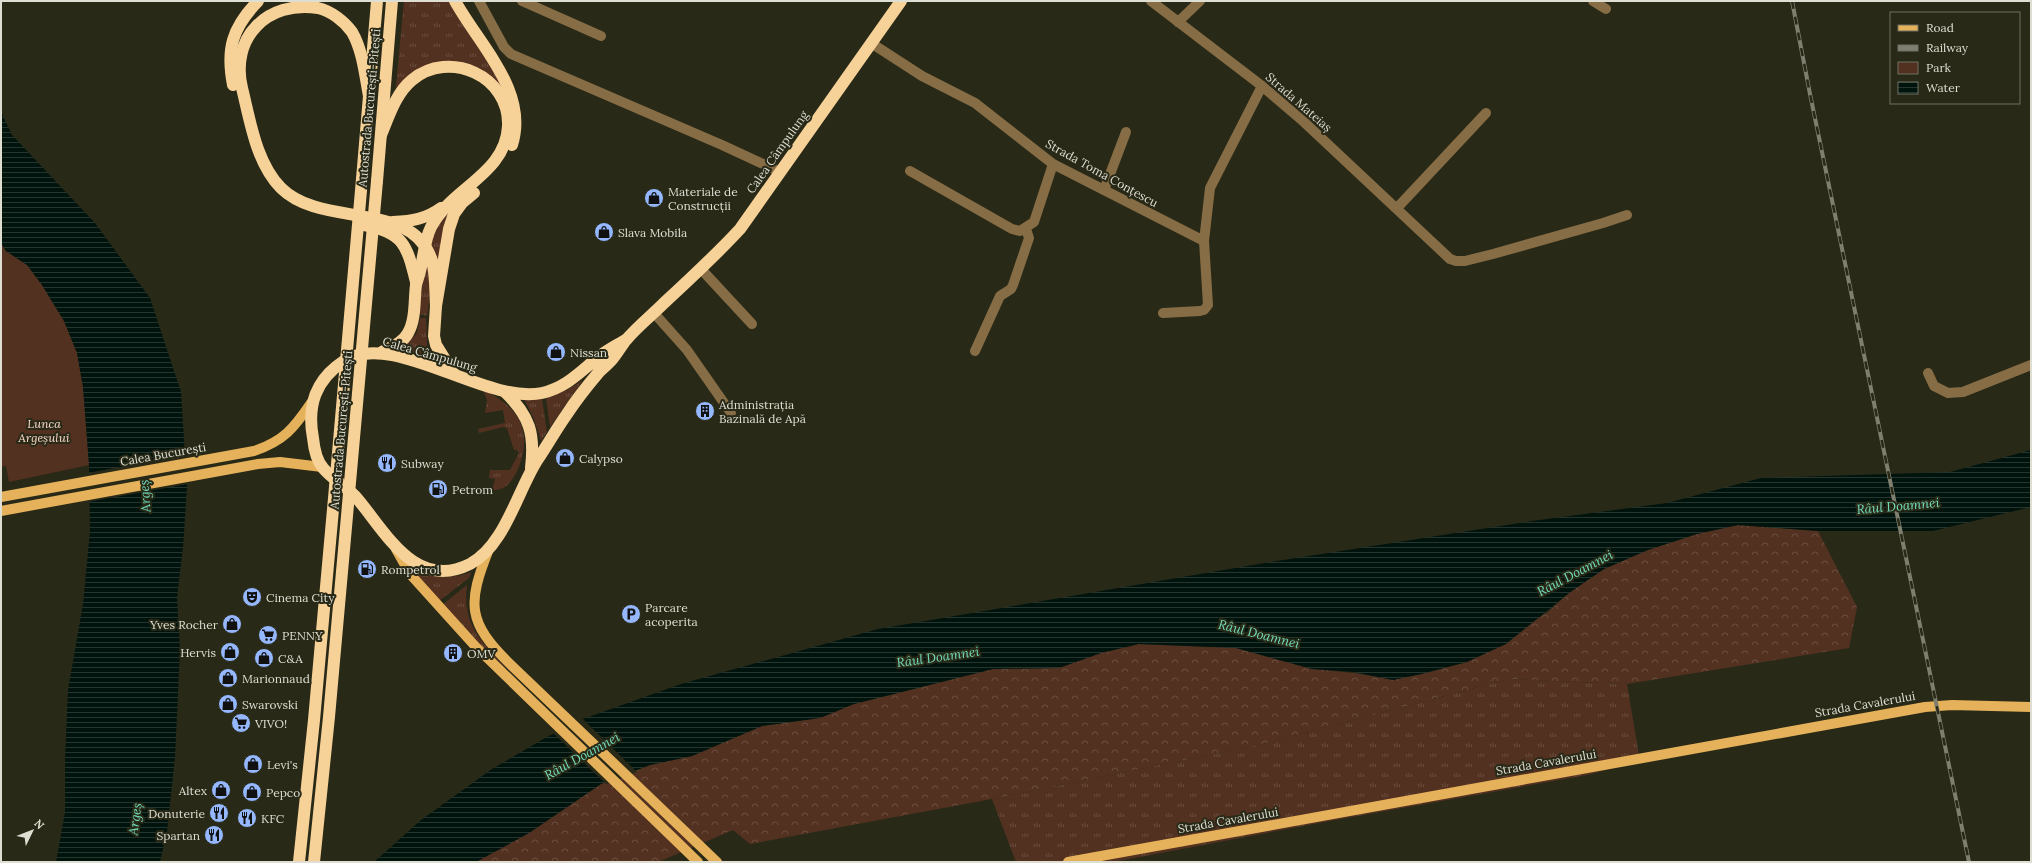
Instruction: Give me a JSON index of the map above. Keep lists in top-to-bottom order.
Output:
{
  "streets": {
    "highway": ["Autostrada București-Pitești", "Calea Câmpulung"],
    "main road": ["Calea București", "Strada Cavalerului"],
    "street": ["Strada Mateiaș", "Strada Toma Conțescu"]
  },
  "crossings": [
    ["Calea Câmpulung", "Strada Toma Conțescu"],
    ["Calea Câmpulung", "Calea București"]
  ],
  "water": ["Argeș", "Râul Doamnei"],
  "parks": ["Lunca Argeșului"],
  "places": {
    "shop": [
      "Materiale de Construcții",
      "Slava Mobila",
      "Nissan",
      "Calypso",
      "Yves Rocher",
      "Hervis",
      "C&A",
      "Marionnaud",
      "Swarovski",
      "Levi's",
      "Altex",
      "Pepco"
    ],
    "building": ["Administrația Bazinală de Apă", "OMV"],
    "restaurant": [
      "Subway",
      "Donuterie",
      "KFC",
      "Spartan"
    ],
    "fuel station": ["Petrom", "Rompetrol"],
    "theatre": ["Cinema City"],
    "parking": ["Parcare acoperita"],
    "supermarket": ["PENNY", "VIVO!"]
  },
  "legend": [
    "Road",
    "Railway",
    "Park",
    "Water"
  ],
  "north": "top right"
}
